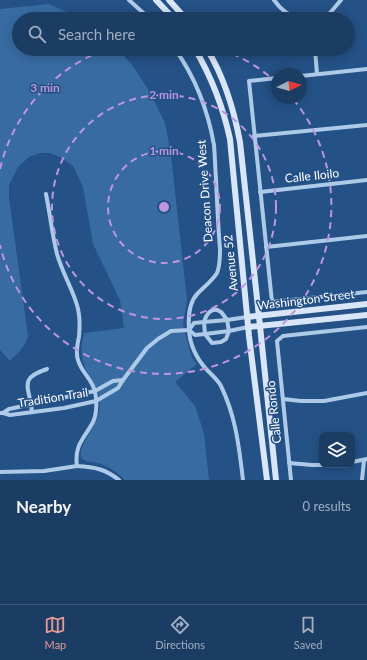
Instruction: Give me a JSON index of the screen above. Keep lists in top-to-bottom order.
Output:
{
  "streets": {
    "main road": ["Avenue 52", "Washington Street"],
    "street": [
      "Calle Iloilo",
      "Deacon Drive West",
      "Tradition Trail",
      "Calle Rondo"
    ]
  },
  "crossings": [
    ["Deacon Drive West", "Tradition Trail"],
    ["Avenue 52", "Washington Street"],
    ["Avenue 52", "Tradition Trail"],
    ["Washington Street", "Tradition Trail"]
  ],
  "north": "right",
  "page": {
    "search": "Search here",
    "heading": ["Nearby", "0 results"],
    "nav": ["Map", "Directions", "Saved"]
  },
  "rings": ["3 min", "2 min", "1 min"]
}
